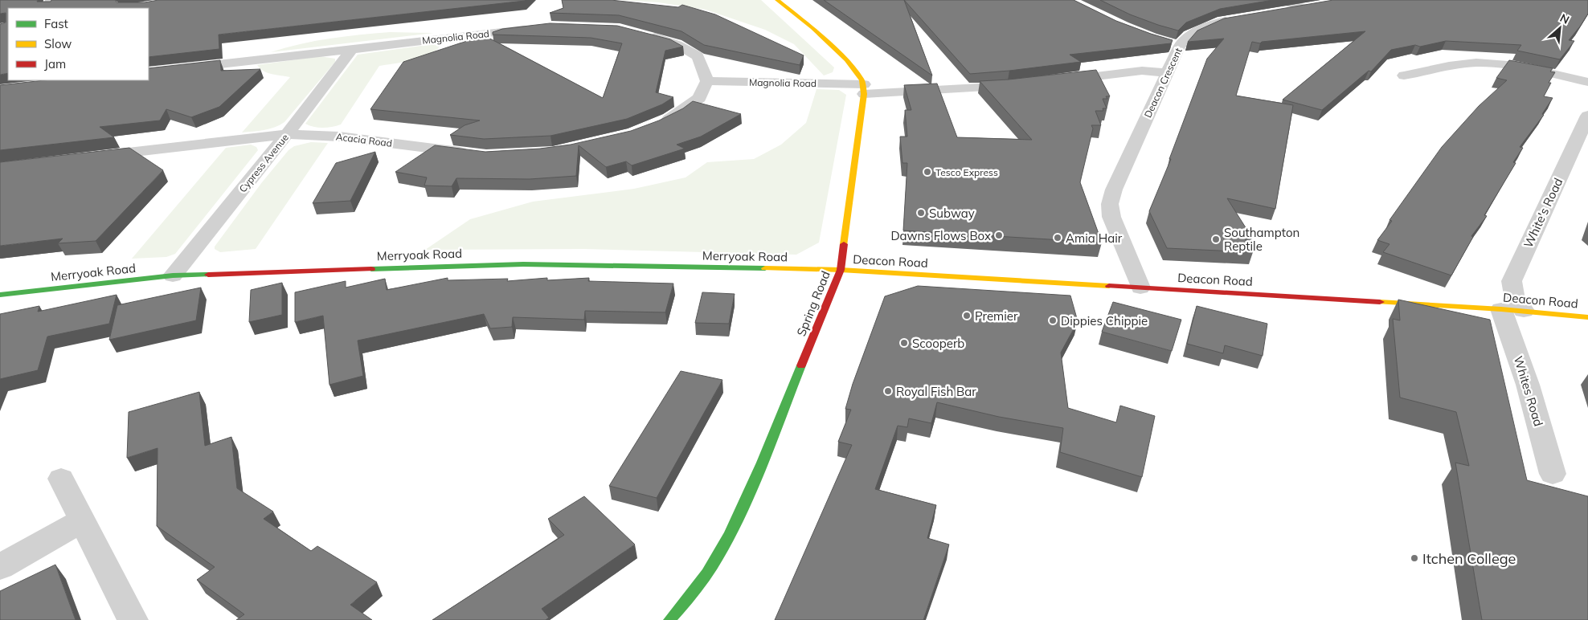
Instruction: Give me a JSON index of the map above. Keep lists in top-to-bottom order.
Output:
{
  "streets": {
    "street": [
      "Magnolia Road",
      "Deacon Crescent",
      "Acacia Road",
      "Cypress Avenue",
      "White's Road",
      "Merryoak Road",
      "Deacon Road",
      "Spring Road",
      "Whites Road"
    ]
  },
  "crossings": [
    ["Magnolia Road", "Cypress Avenue"],
    ["Magnolia Road", "Spring Road"],
    ["Deacon Crescent", "Deacon Road"],
    ["Acacia Road", "Cypress Avenue"],
    ["Cypress Avenue", "Merryoak Road"],
    ["White's Road", "Deacon Road"],
    ["White's Road", "Whites Road"],
    ["Merryoak Road", "Deacon Road"],
    ["Merryoak Road", "Spring Road"],
    ["Deacon Road", "Spring Road"],
    ["Deacon Road", "Whites Road"]
  ],
  "places": [
    "Tesco Express",
    "Subway",
    "Dawns Flows Box",
    "Amia Hair",
    "Southampton Reptile",
    "Premier",
    "Dippies Chippie",
    "Scooperb",
    "Royal Fish Bar",
    "Itchen College"
  ],
  "legend": ["Fast", "Slow", "Jam"],
  "north": "top right"
}
